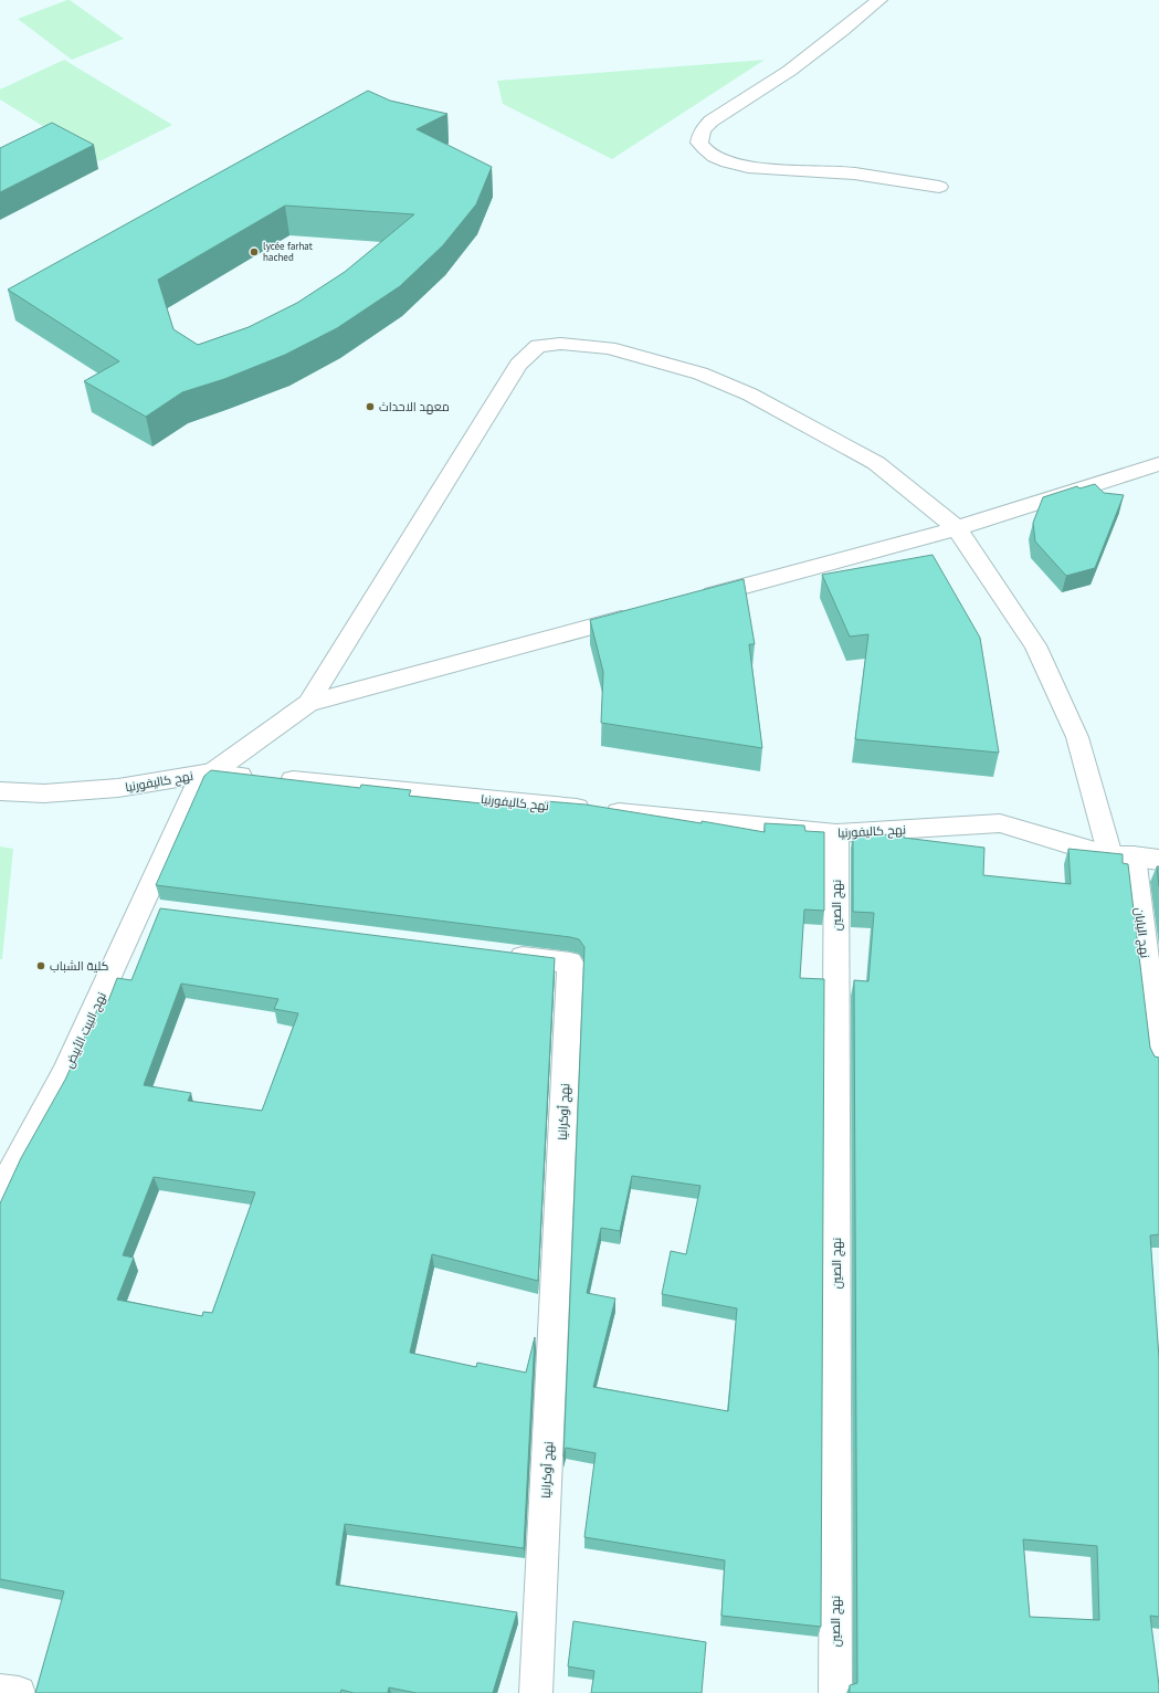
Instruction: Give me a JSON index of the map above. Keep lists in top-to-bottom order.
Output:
{
  "streets": {
    "street": [
      "نهح كاليفورنيا",
      "نهج الصين",
      "نهج اليابان",
      "نهج البيت الأبيض",
      "نهج أوكرانيا"
    ]
  },
  "crossings": [
    ["نهح كاليفورنيا", "نهج الصين"],
    ["نهح كاليفورنيا", "نهج اليابان"],
    ["نهح كاليفورنيا", "نهج البيت الأبيض"],
    ["نهج اليابان", "نهج البيت الأبيض"]
  ],
  "places": ["lycée farhat hached", "معهد الاحداث", "كلية الشباب"]
}
